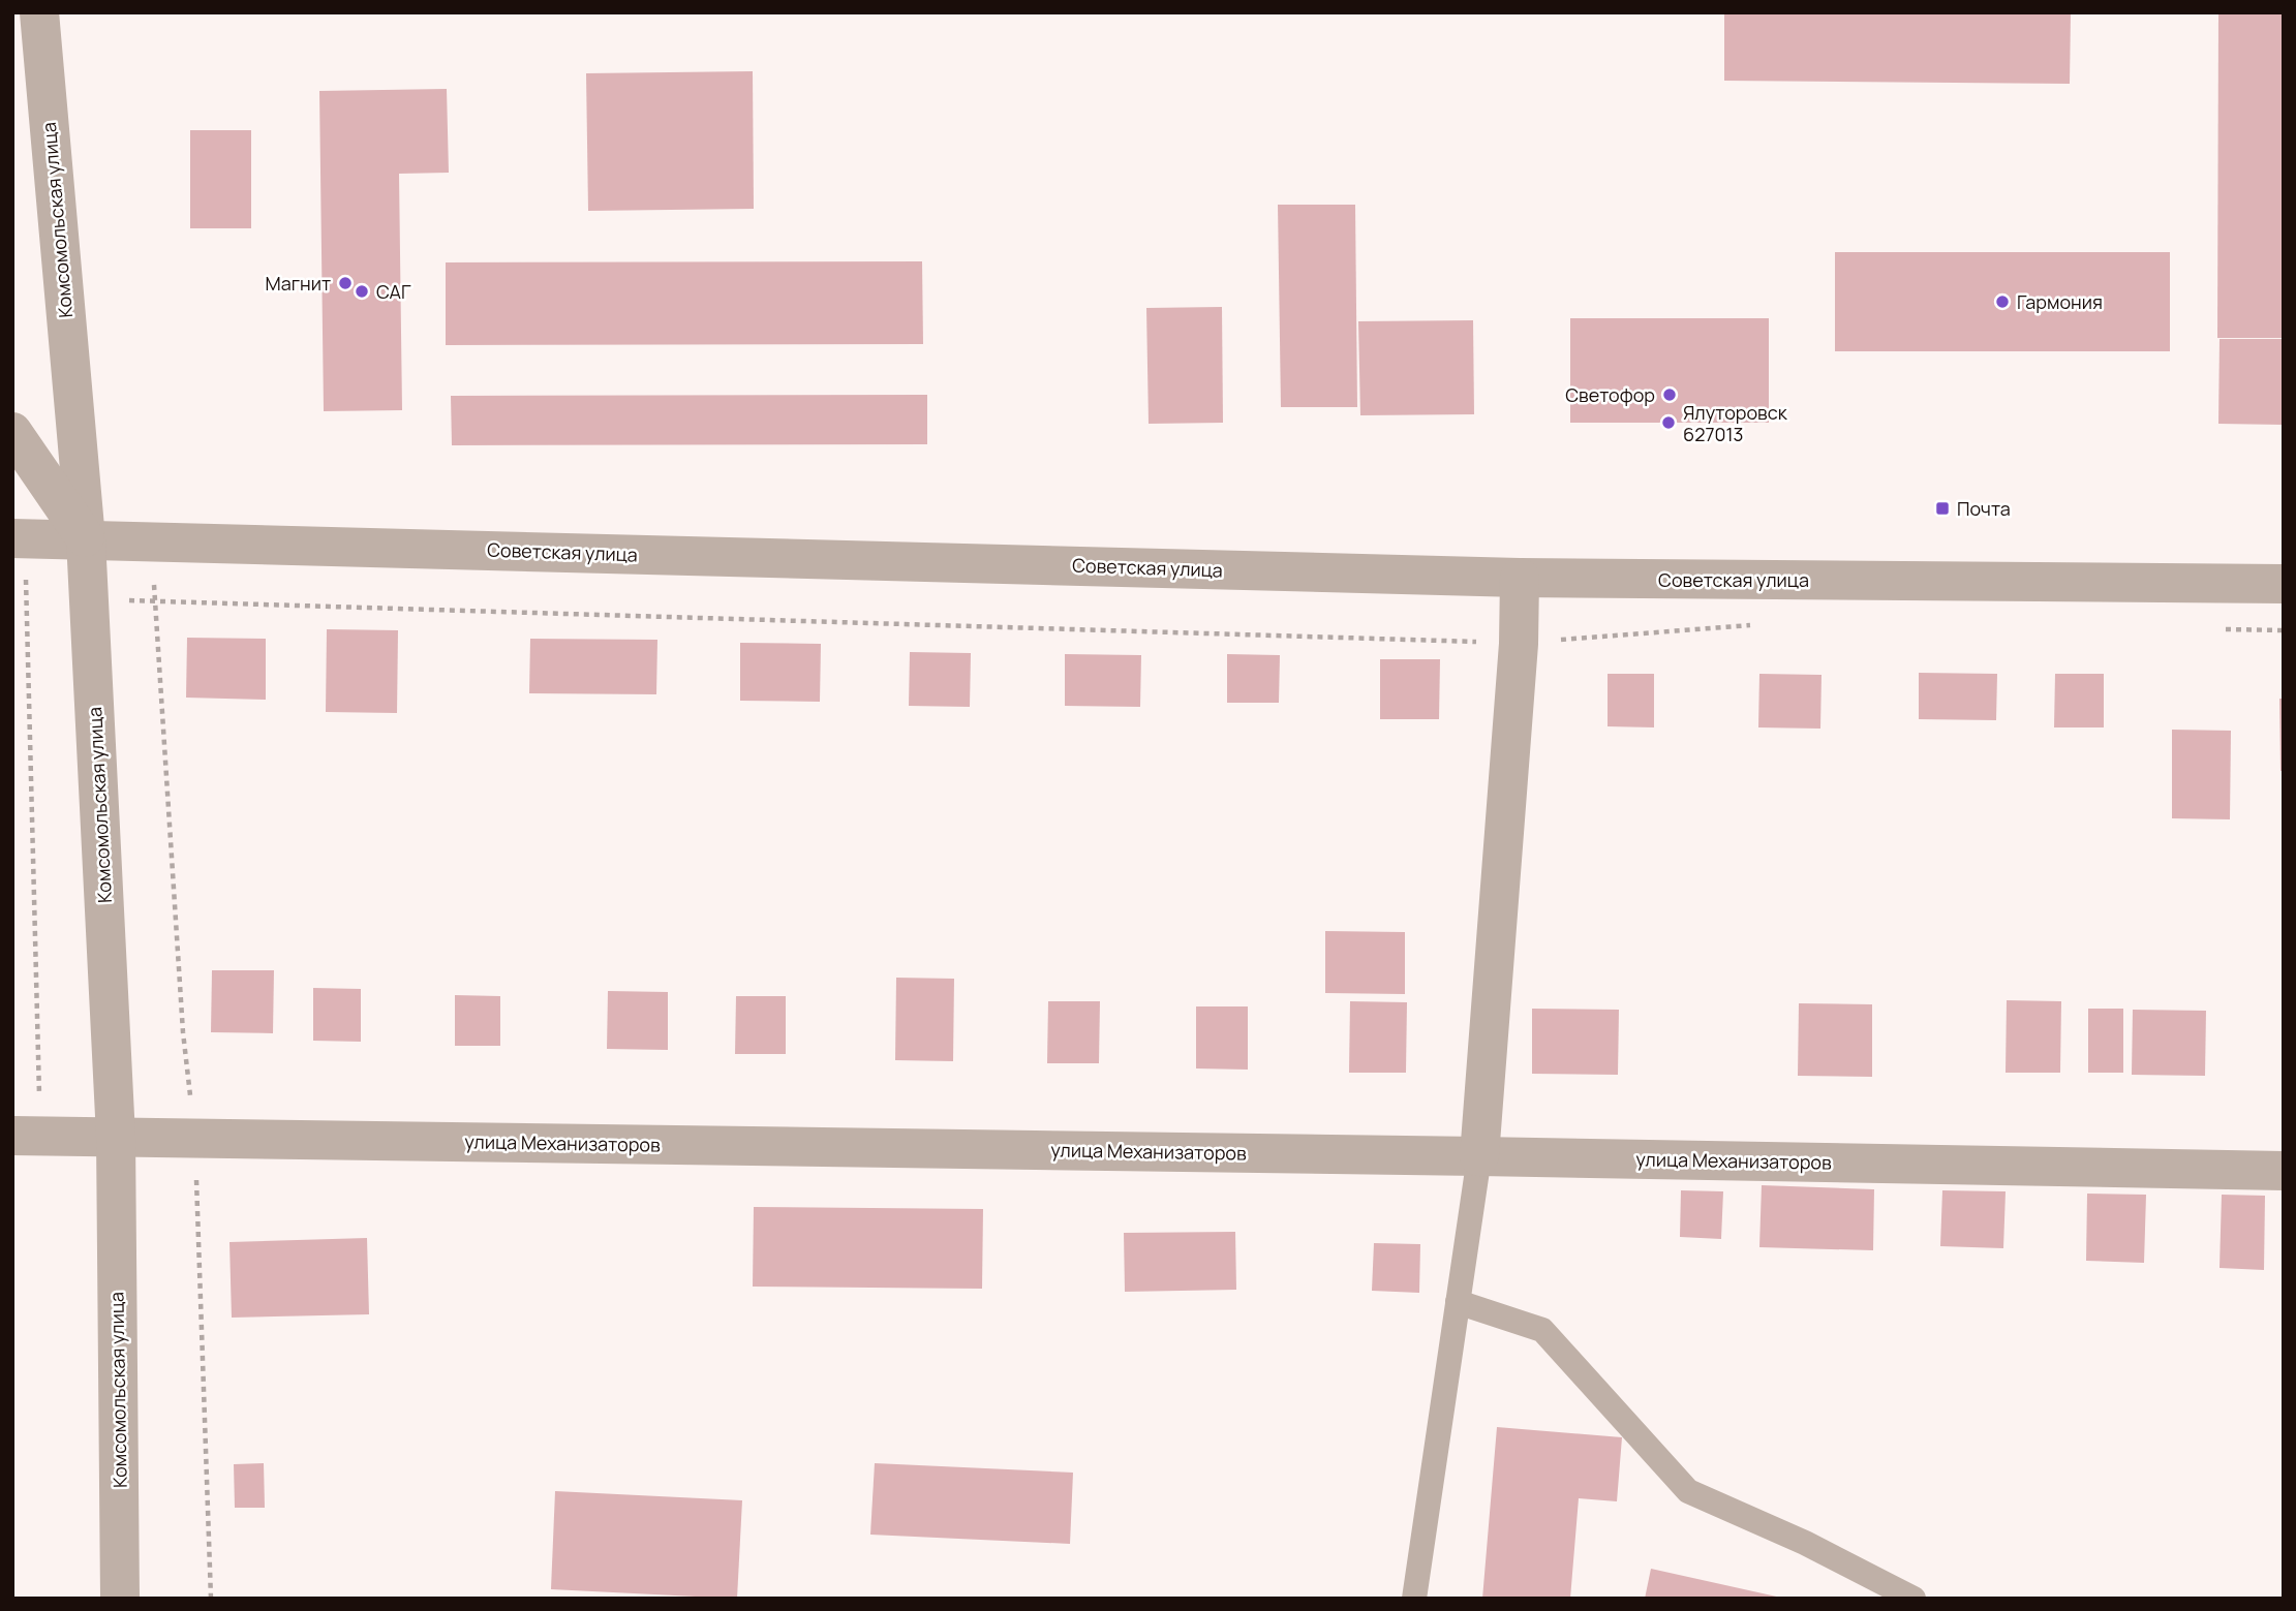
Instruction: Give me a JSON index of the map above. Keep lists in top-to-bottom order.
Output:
{
  "streets": {
    "street": ["Комсомольская улица", "Советская улица", "улица Механизаторов"]
  },
  "crossings": [
    ["Комсомольская улица", "Советская улица"],
    ["Комсомольская улица", "улица Механизаторов"]
  ],
  "places": {
    "other": [
      "Магнит",
      "САГ",
      "Гармония",
      "Светофор",
      "Ялуторовск 627013"
    ],
    "transit": ["Почта"]
  }
}
